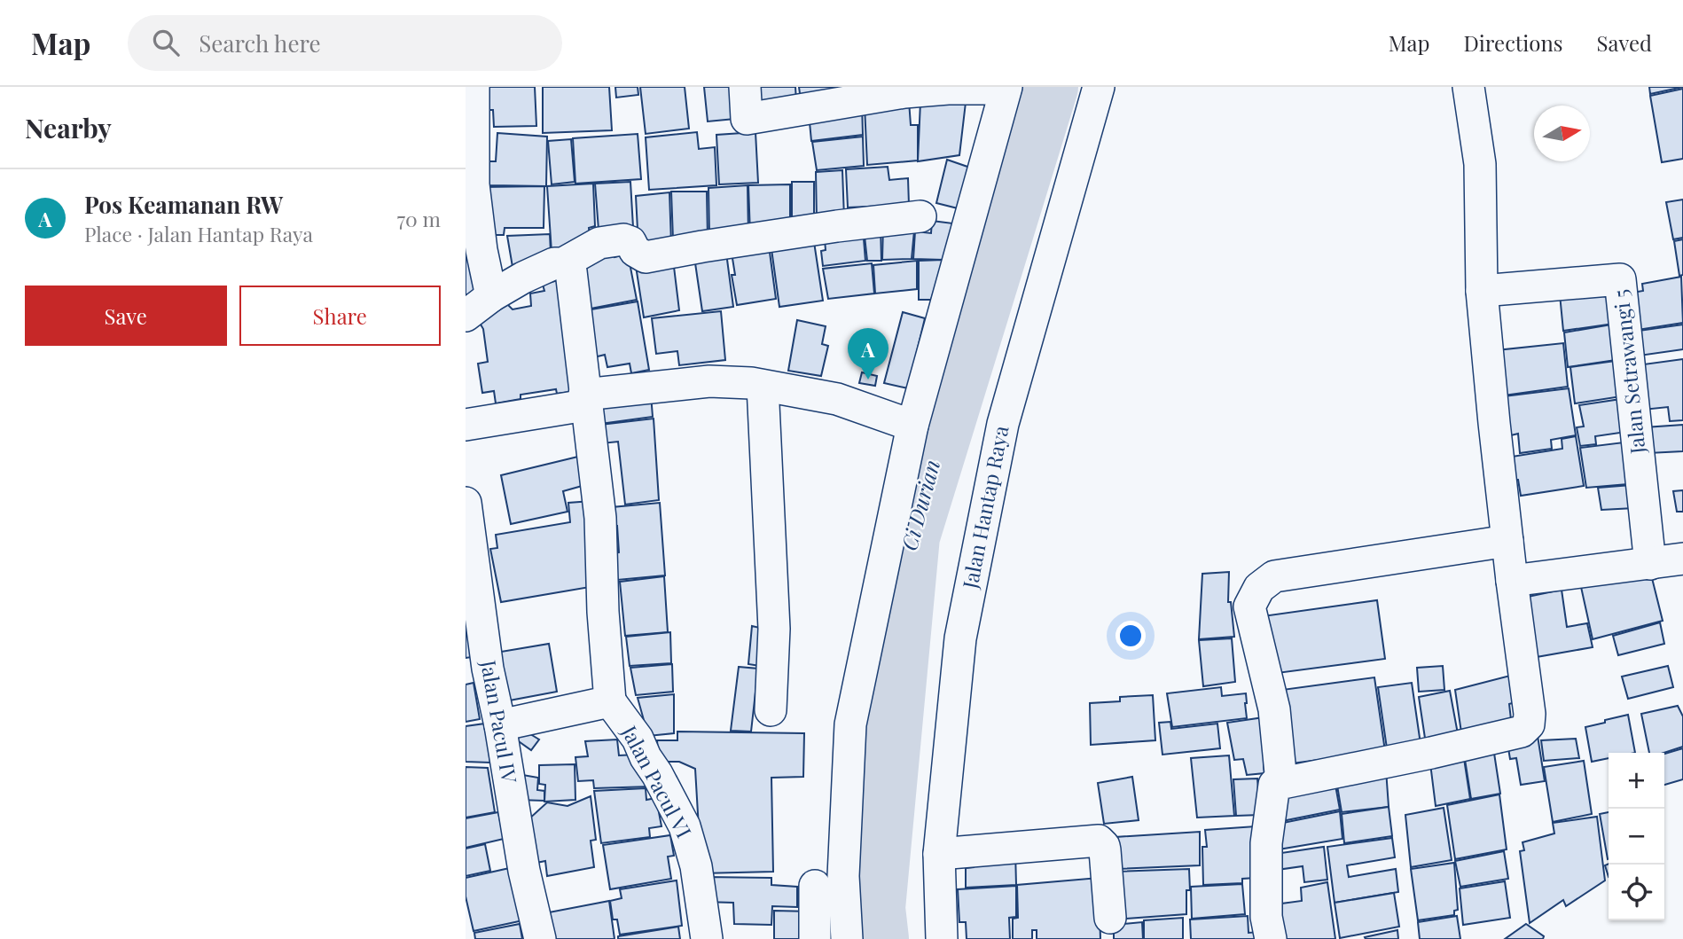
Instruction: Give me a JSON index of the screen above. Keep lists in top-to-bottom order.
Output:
{
  "streets": {
    "street": [
      "Jalan Setrawangi 5",
      "Jalan Hantap Raya",
      "Jalan Pacul IV",
      "Jalan Pacul VI"
    ]
  },
  "water": ["Ci Durian"],
  "north": "right",
  "page": {
    "header": "Map",
    "search": "Search here",
    "nav": ["Map", "Directions", "Saved"],
    "heading": "Nearby",
    "list": [
      {
        "mark": "A",
        "name": "Pos Keamanan RW",
        "note": "Place · Jalan Hantap Raya",
        "value": "70 m"
      }
    ],
    "buttons": ["Save", "Share"],
    "pins": "A",
    "map_buttons": ["+", "−"]
  }
}
